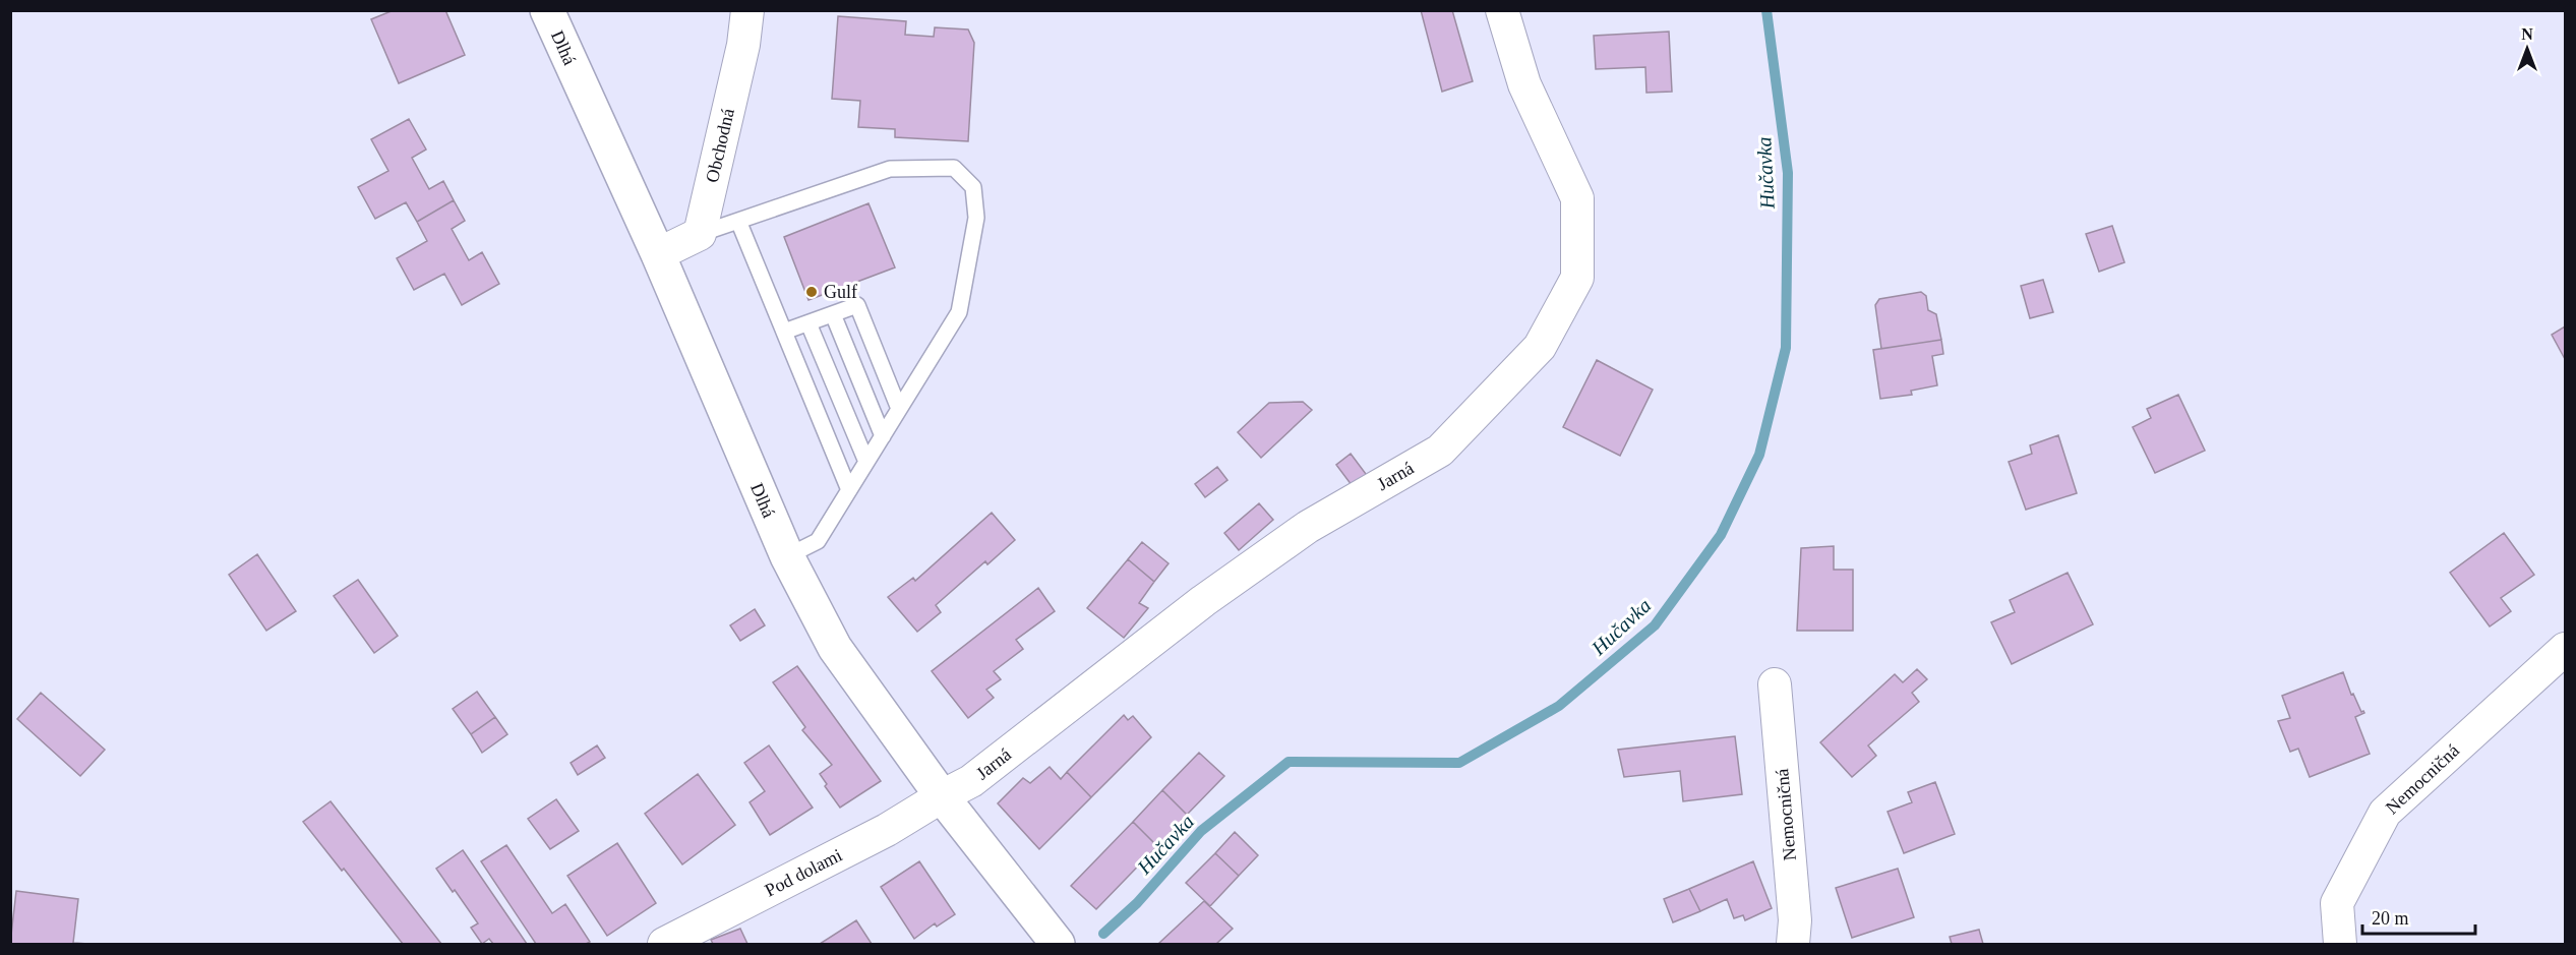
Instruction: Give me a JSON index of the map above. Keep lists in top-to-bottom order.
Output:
{
  "streets": {
    "street": [
      "Dlhá",
      "Obchodná",
      "Jarná",
      "Nemocničná",
      "Pod dolami"
    ]
  },
  "crossings": [
    ["Dlhá", "Jarná"],
    ["Dlhá", "Pod dolami"],
    ["Jarná", "Pod dolami"]
  ],
  "water": ["Hučavka"],
  "places": ["Gulf"],
  "scale_bar": "20 m",
  "north": "top"
}
